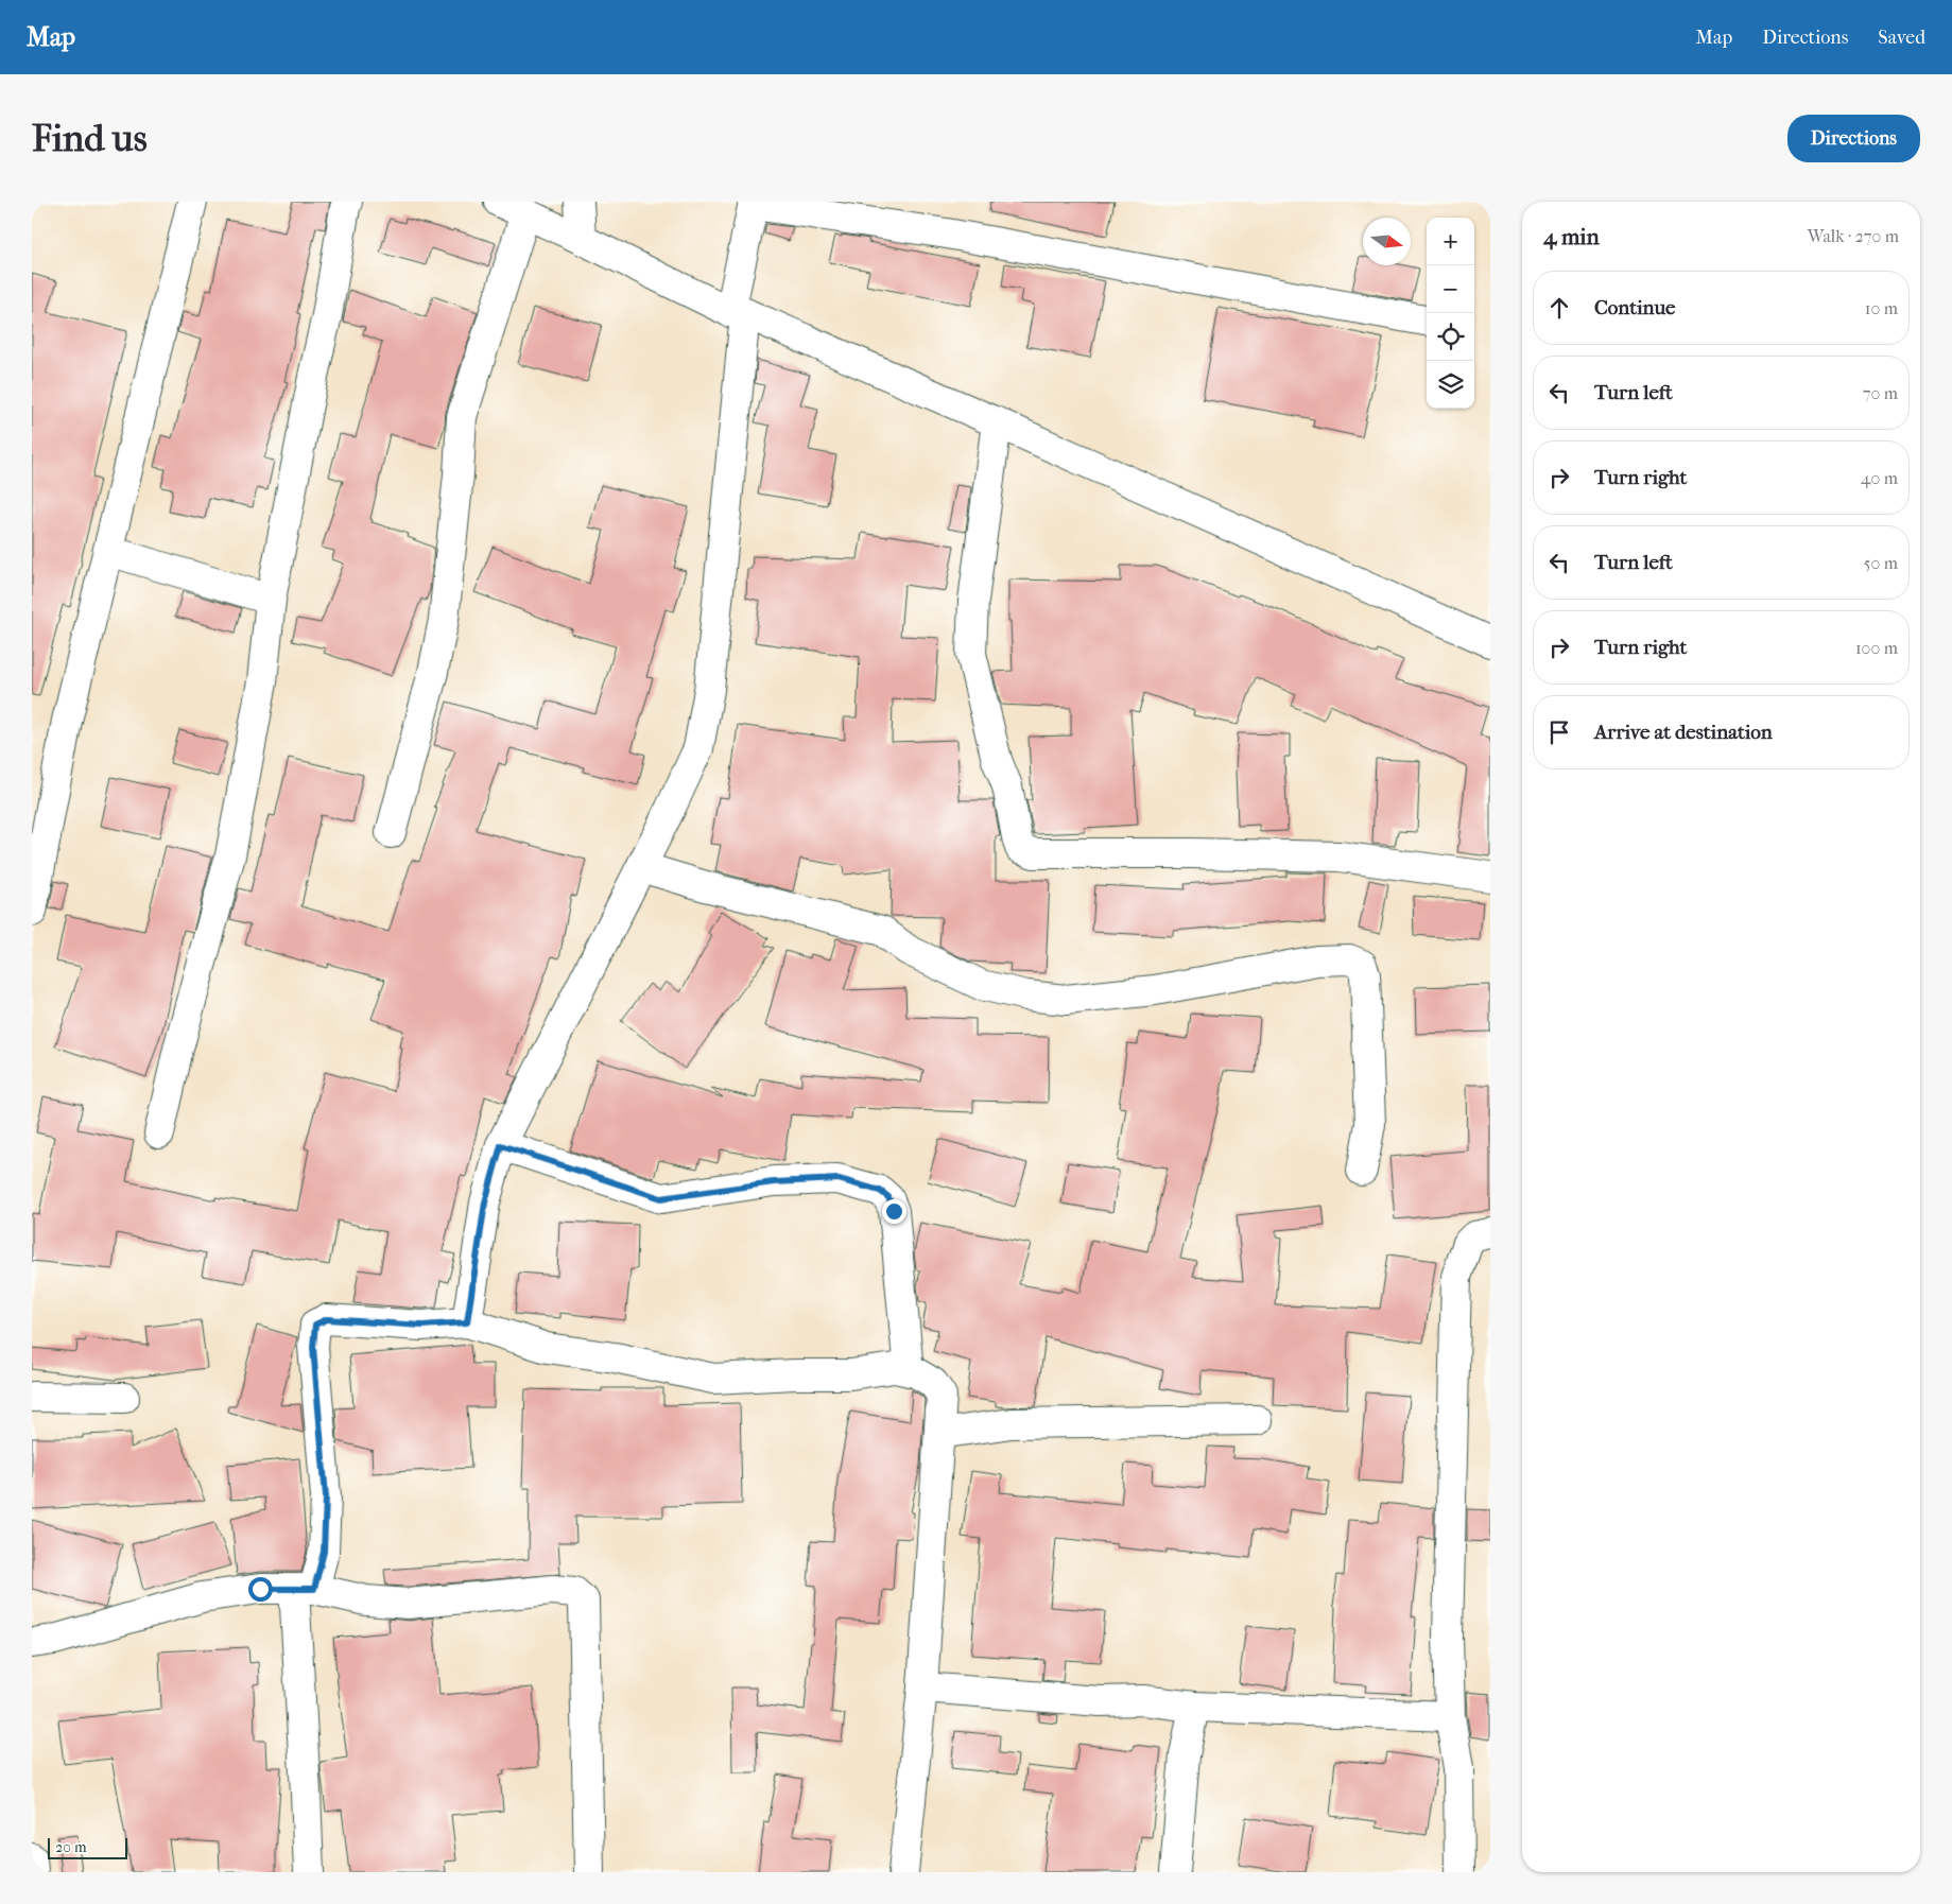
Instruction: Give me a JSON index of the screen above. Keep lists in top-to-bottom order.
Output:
{
  "scale_bar": "20 m",
  "north": "right",
  "page": {
    "header": "Map",
    "nav": ["Map", "Directions", "Saved"],
    "buttons": "Directions",
    "title": "Find us",
    "heading": ["4 min", "Walk · 270 m"],
    "map_buttons": ["+", "−"],
    "list": [
      ["Continue", "10 m"],
      ["Turn left", "70 m"],
      ["Turn right", "40 m"],
      ["Turn left", "50 m"],
      ["Turn right", "100 m"],
      "Arrive at destination"
    ],
    "scale": "20 m"
  }
}
